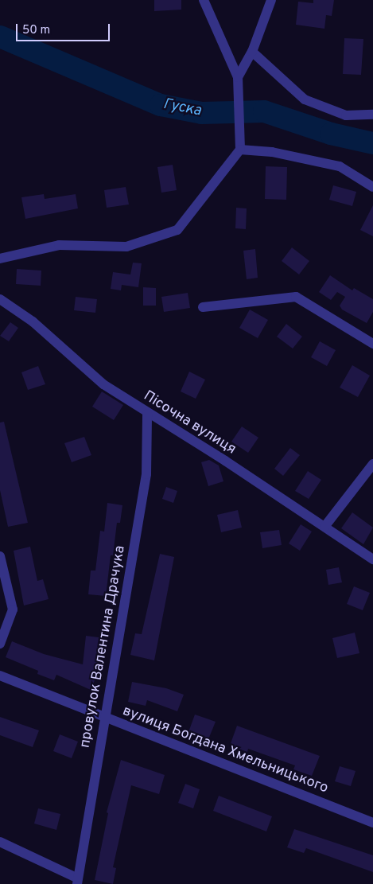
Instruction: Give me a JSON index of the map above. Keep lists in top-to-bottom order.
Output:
{
  "streets": {
    "street": ["Пісочна вулиця", "провулок Валентина Драчука", "вулиця Богдана Хмельницького"]
  },
  "crossings": [
    ["Пісочна вулиця", "провулок Валентина Драчука"],
    ["провулок Валентина Драчука", "вулиця Богдана Хмельницького"]
  ],
  "water": ["Гуска"],
  "scale_bar": "50 m"
}
